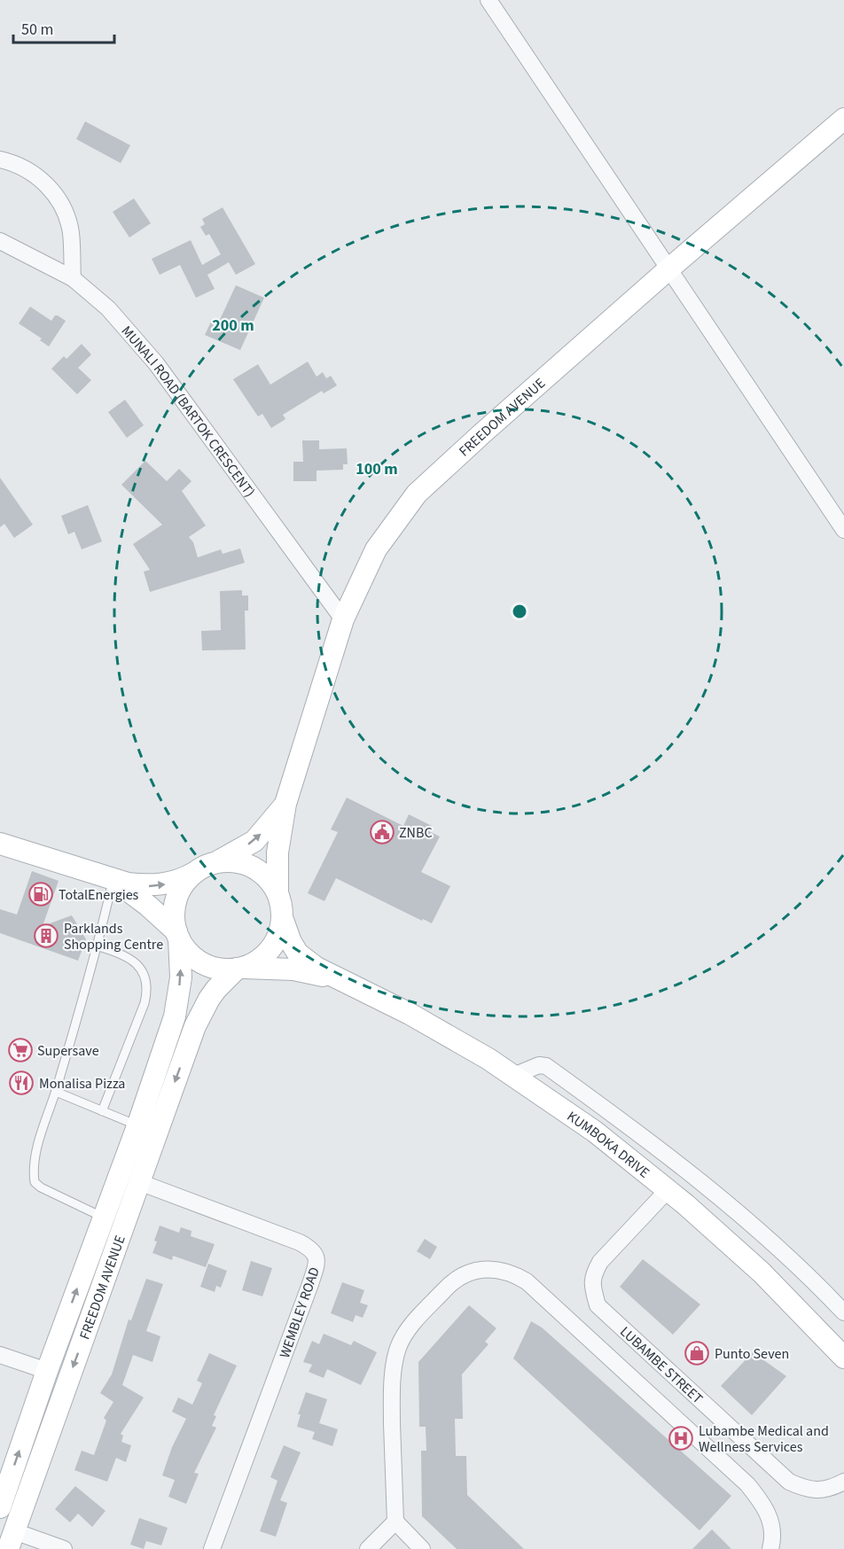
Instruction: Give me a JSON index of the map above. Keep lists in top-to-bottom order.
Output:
{
  "streets": {
    "main road": ["FREEDOM AVENUE", "KUMBOKA DRIVE"],
    "street": ["MUNALI ROAD (BARTOK CRESCENT)", "WEMBLEY ROAD", "LUBAMBE STREET"]
  },
  "crossings": [
    ["MUNALI ROAD (BARTOK CRESCENT)", "FREEDOM AVENUE"],
    ["FREEDOM AVENUE", "KUMBOKA DRIVE"],
    ["FREEDOM AVENUE", "WEMBLEY ROAD"],
    ["KUMBOKA DRIVE", "LUBAMBE STREET"]
  ],
  "places": {
    "public building": ["ZNBC"],
    "fuel station": ["TotalEnergies"],
    "building": ["Parklands Shopping Centre"],
    "supermarket": ["Supersave"],
    "restaurant": ["Monalisa Pizza"],
    "shop": ["Punto Seven"],
    "hospital": ["Lubambe Medical and Wellness Services"]
  },
  "scale_bar": "50 m",
  "rings": ["200 m", "100 m"]
}
